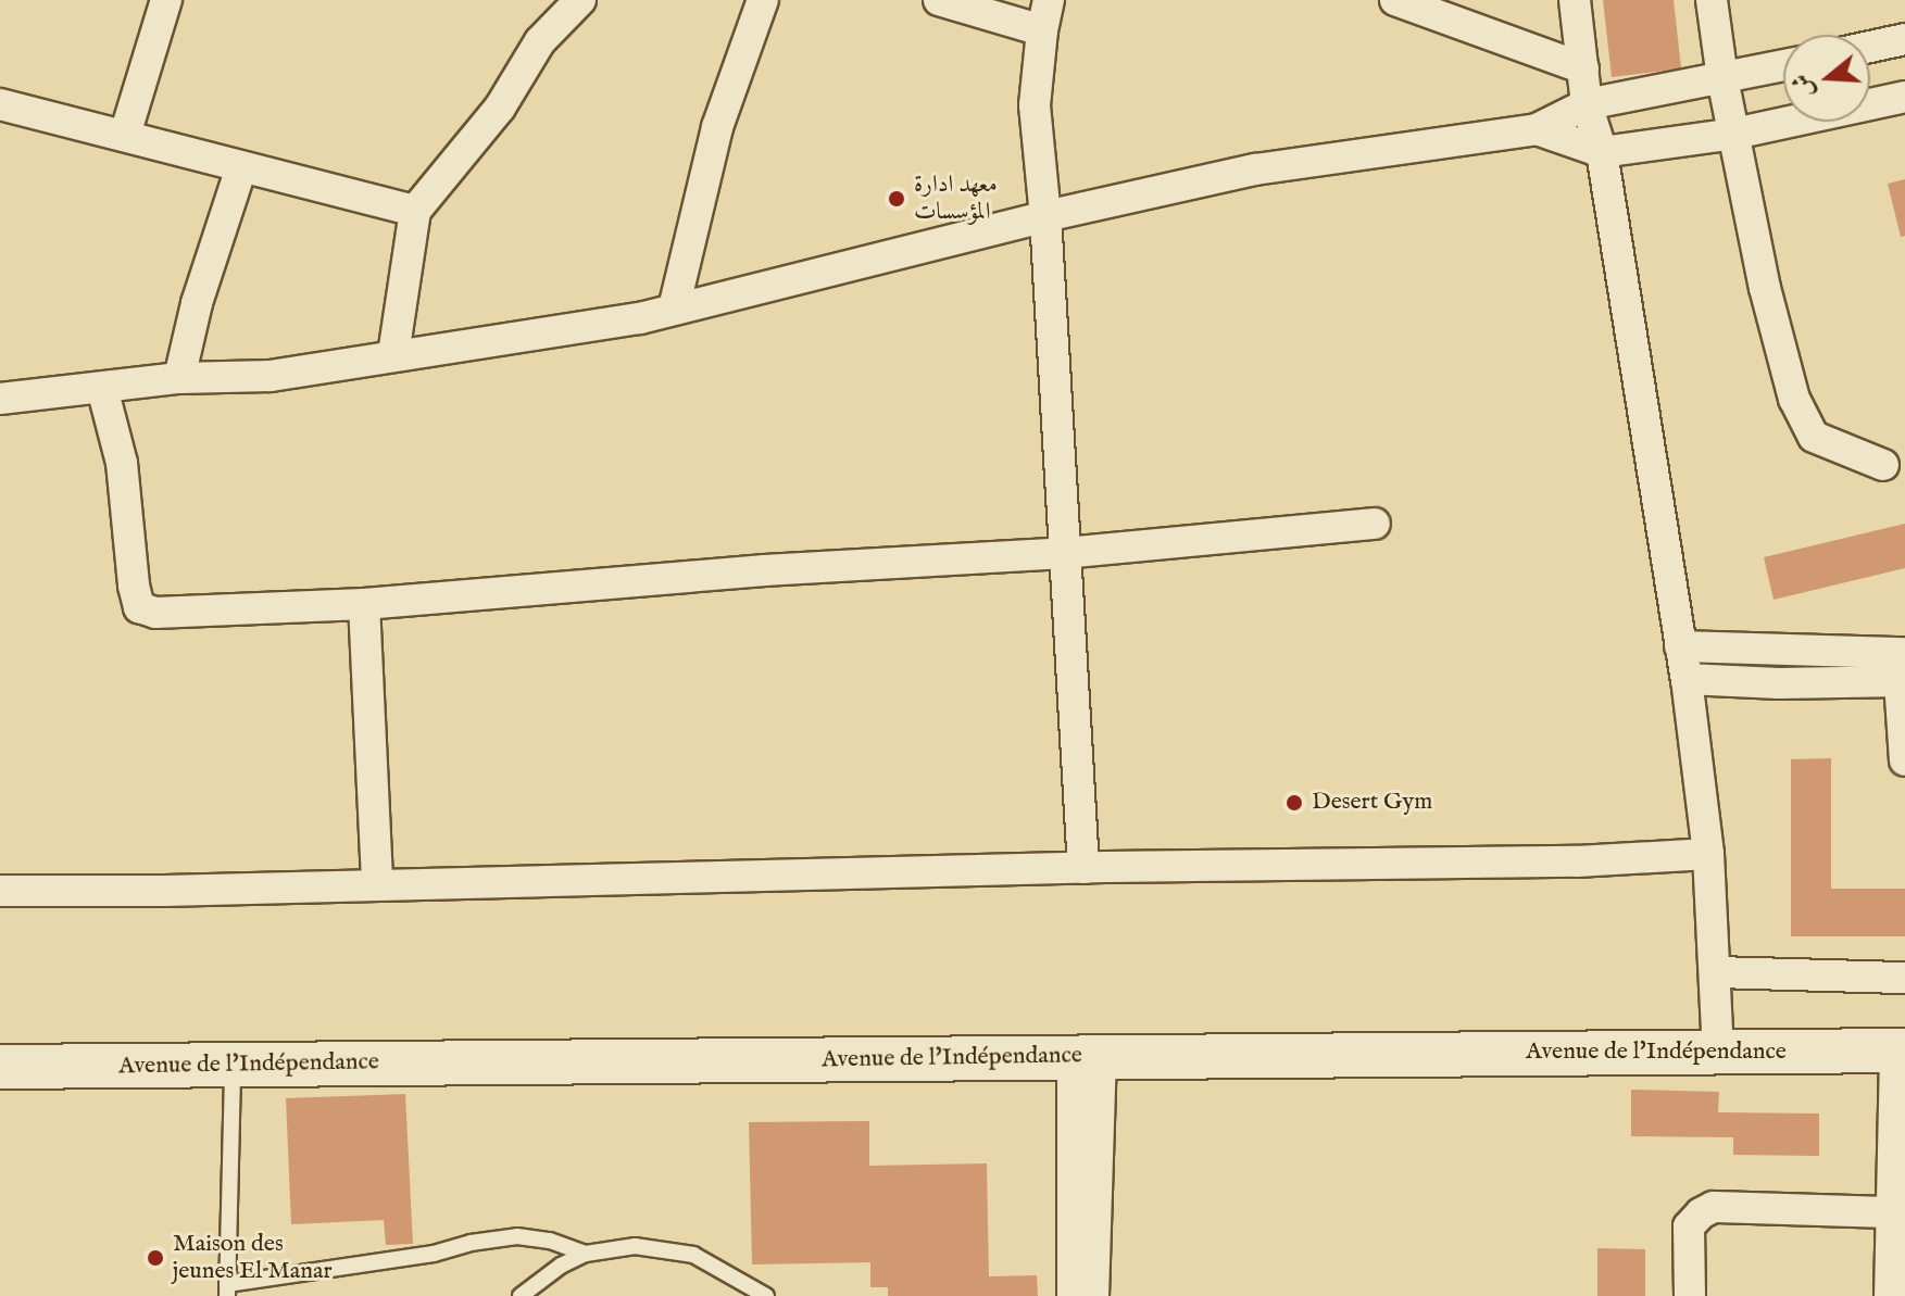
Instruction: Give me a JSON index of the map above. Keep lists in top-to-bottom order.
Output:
{
  "streets": {
    "main road": ["Avenue de l'Indépendance"]
  },
  "places": ["معهد ادارة المؤسسات", "Desert Gym", "Maison des jeunes El Manar"],
  "north": "left"
}
